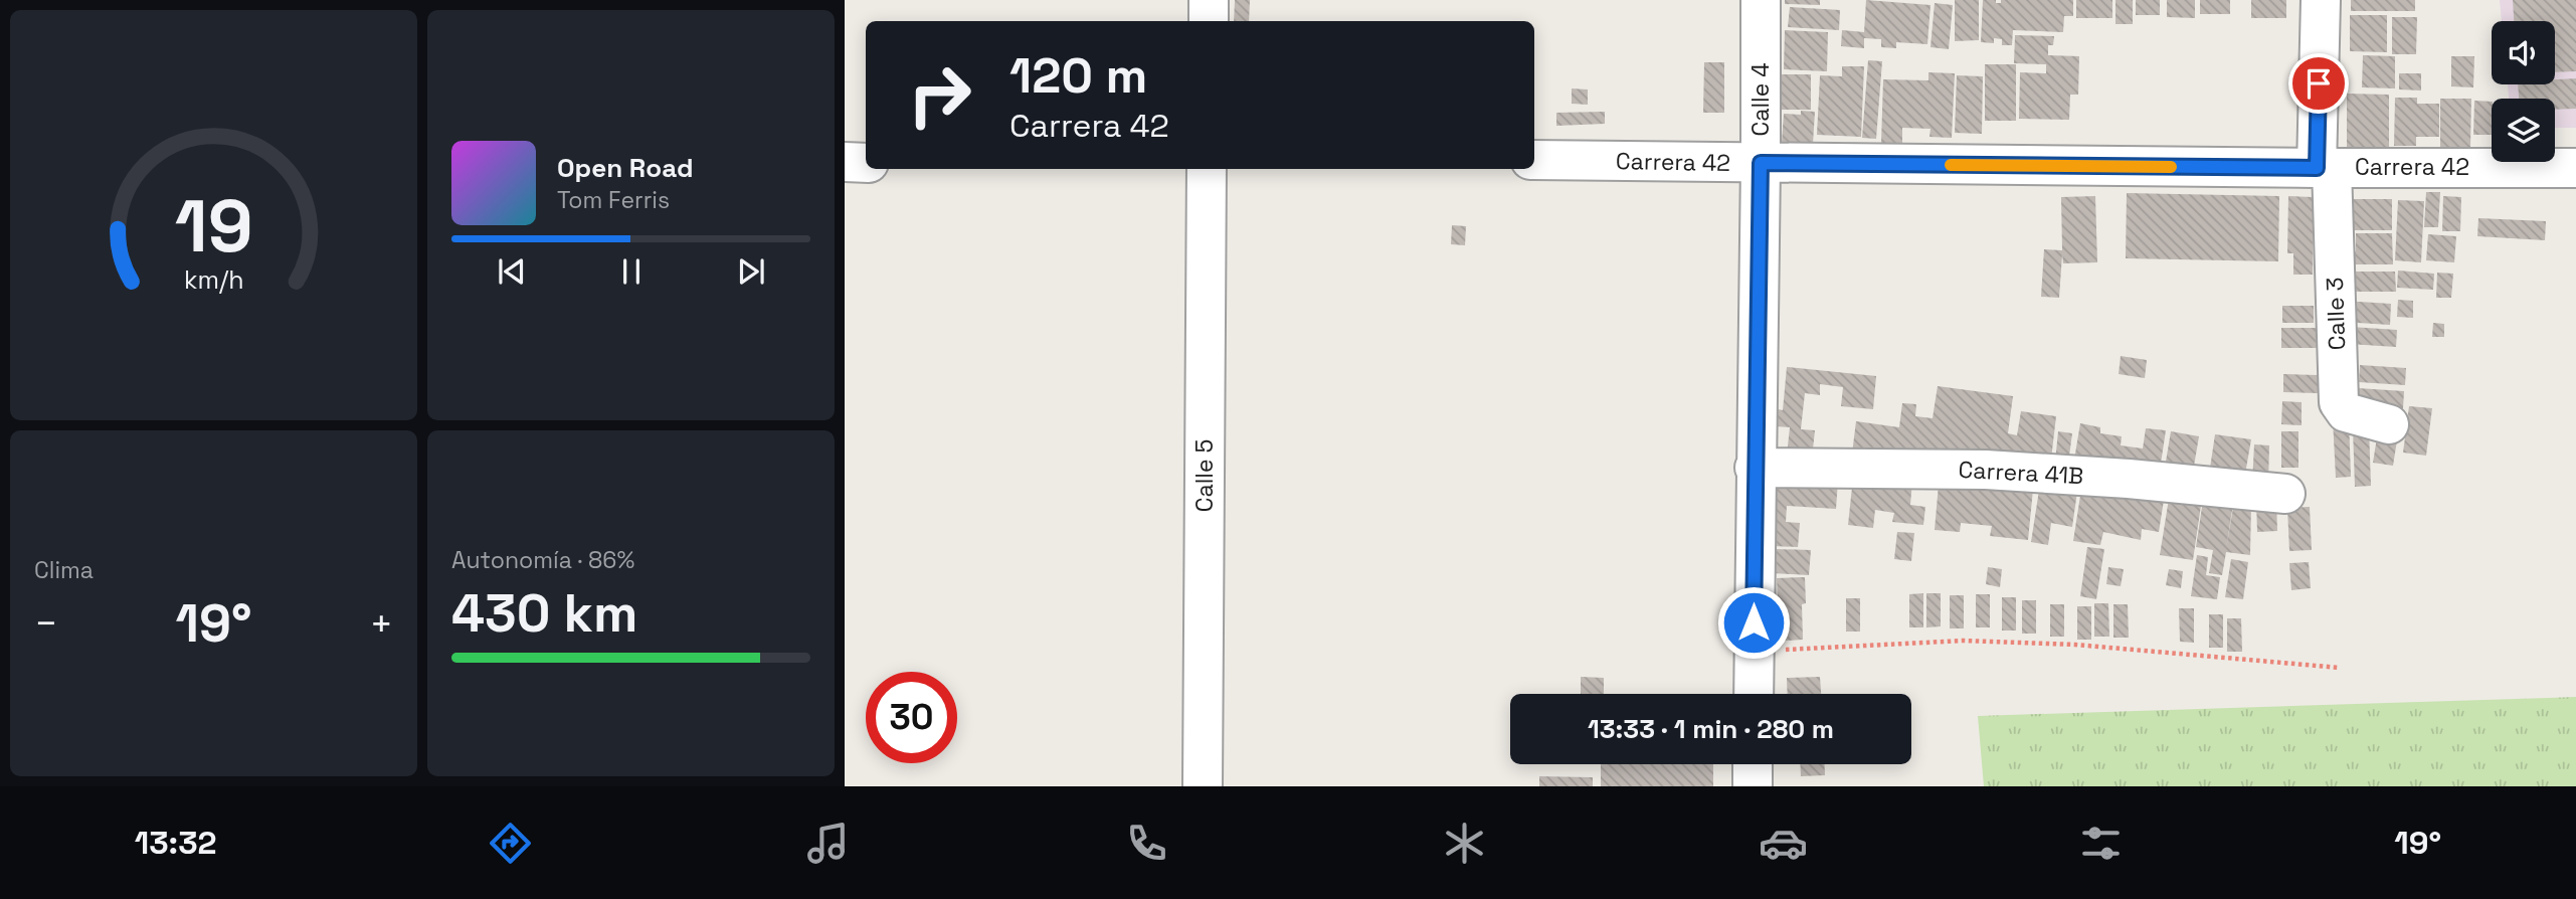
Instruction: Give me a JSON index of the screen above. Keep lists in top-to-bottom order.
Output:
{
  "streets": {
    "street": [
      "Calle 4",
      "Carrera 42",
      "Calle 3",
      "Carrera 41B",
      "Calle 5"
    ]
  },
  "crossings": [
    ["Calle 4", "Carrera 42"],
    ["Calle 4", "Carrera 41B"],
    ["Carrera 42", "Calle 3"]
  ],
  "page": {
    "turn": ["120 m", "Carrera 42"],
    "song": ["Open Road", "Tom Ferris"],
    "tile": [
      "Clima",
      ["Autonomía · 86%", "430 km"]
    ],
    "heat": ["−", "19°", "+"],
    "limit": "30",
    "trip": "13:33 · 1 min · 280 m",
    "tabs": ["13:32", "19°"],
    "gauge": ["19", "km/h"]
  }
}
